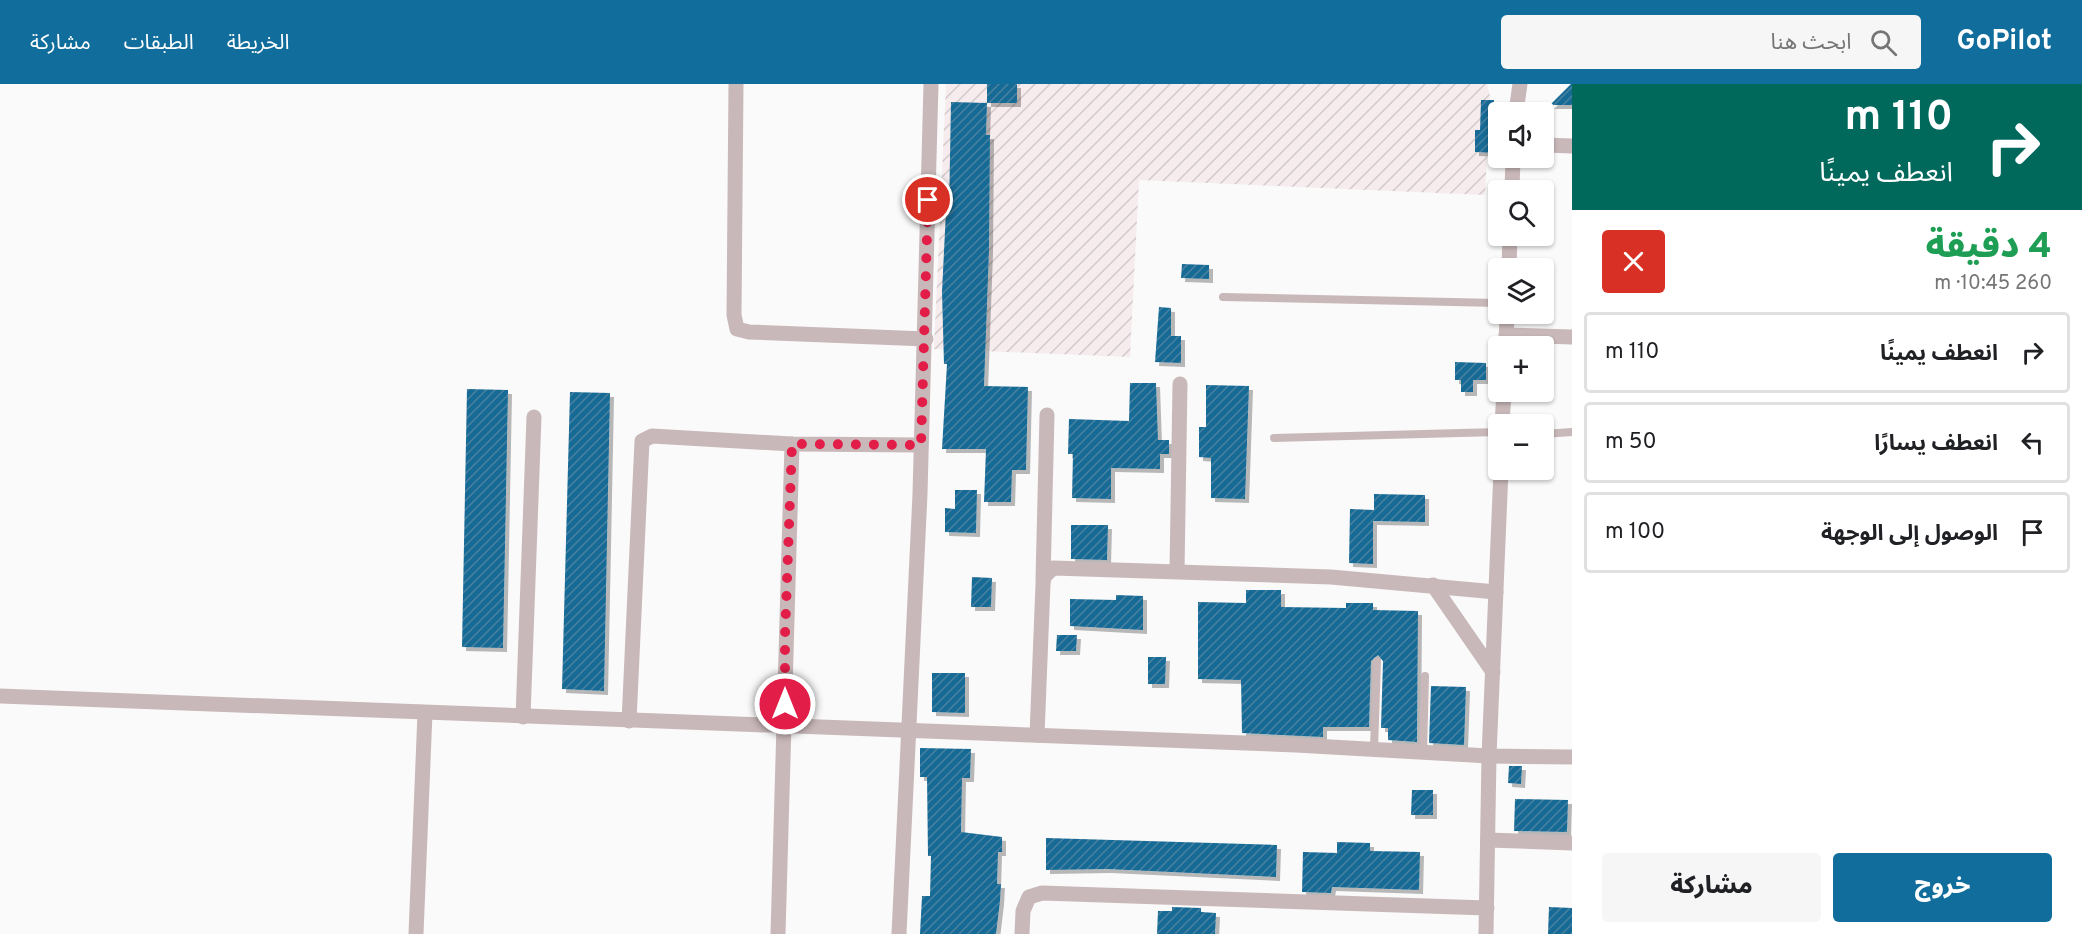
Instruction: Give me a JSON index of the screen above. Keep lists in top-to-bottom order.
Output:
{
  "page": {
    "header": "GoPilot",
    "search": "ابحث هنا",
    "nav": ["الخريطة", "الطبقات", "مشاركة"],
    "turn": ["110 m", "انعطف يمينًا"],
    "map_buttons": ["+", "−"],
    "heading": ["4 دقيقة", "260 m · 10:45"],
    "list": [
      {
        "name": "انعطف يمينًا",
        "value": "110 m"
      },
      {
        "name": "انعطف يسارًا",
        "value": "50 m"
      },
      {
        "name": "الوصول إلى الوجهة",
        "value": "100 m"
      }
    ],
    "buttons": ["خروج", "مشاركة"]
  }
}
